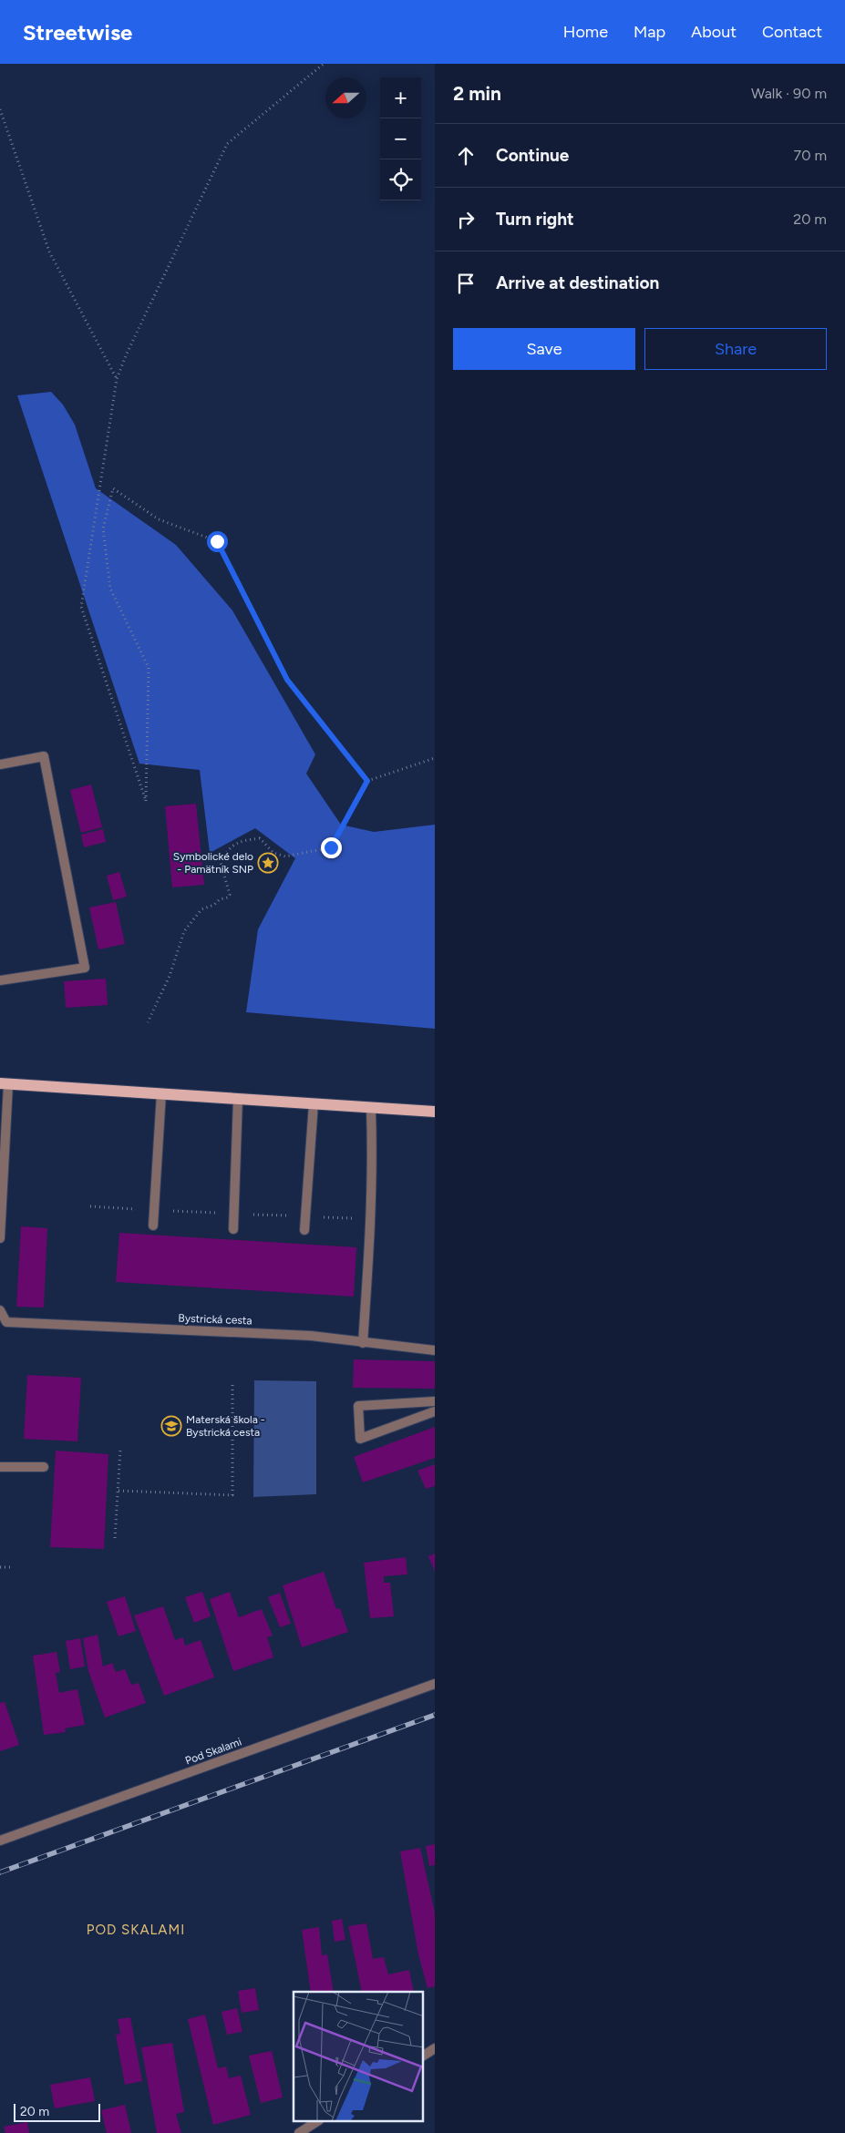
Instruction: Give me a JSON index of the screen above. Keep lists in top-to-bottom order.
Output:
{
  "streets": {
    "street": ["Bystrická cesta", "Pod Skalami"]
  },
  "districts": ["POD SKALAMI"],
  "places": {
    "place": ["Symbolické delo - Pamätník SNP"],
    "school or university": ["Materská škola - Bystrická cesta"]
  },
  "scale_bar": "20 m",
  "north": "left",
  "page": {
    "header": "Streetwise",
    "nav": [
      "Home",
      "Map",
      "About",
      "Contact"
    ],
    "heading": ["2 min", "Walk · 90 m"],
    "map_buttons": ["+", "−"],
    "list": [
      ["Continue", "70 m"],
      ["Turn right", "20 m"],
      "Arrive at destination"
    ],
    "buttons": ["Save", "Share"],
    "scale": "20 m"
  }
}
